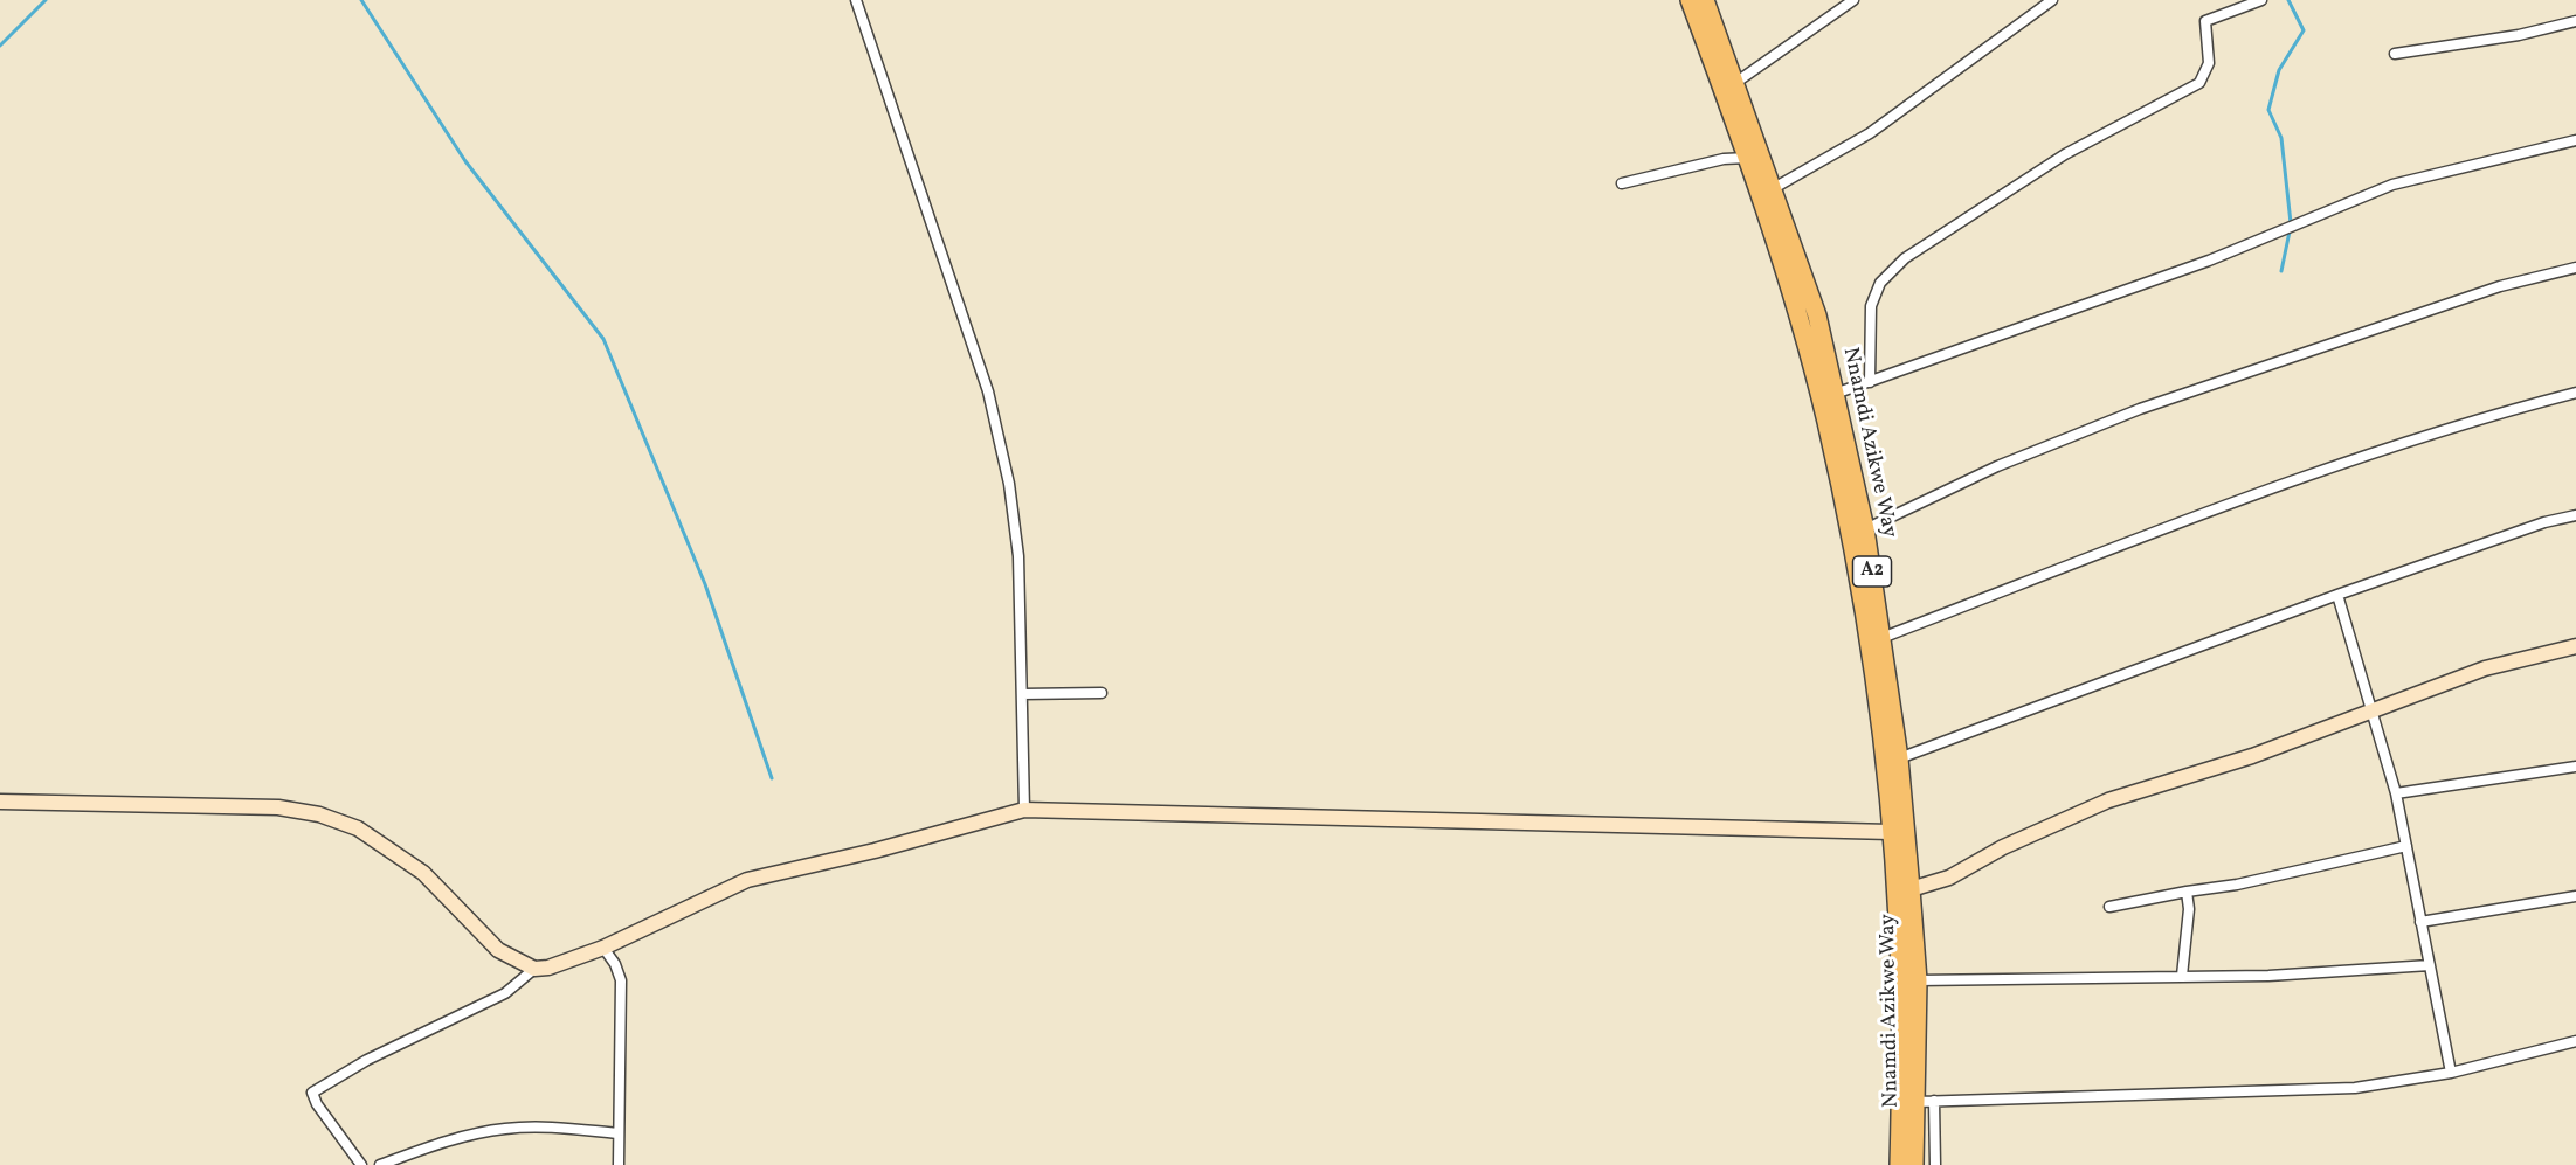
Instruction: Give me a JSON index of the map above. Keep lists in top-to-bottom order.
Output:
{
  "streets": {
    "highway": ["Nnamdi Azikwe Way", "A2"]
  }
}
